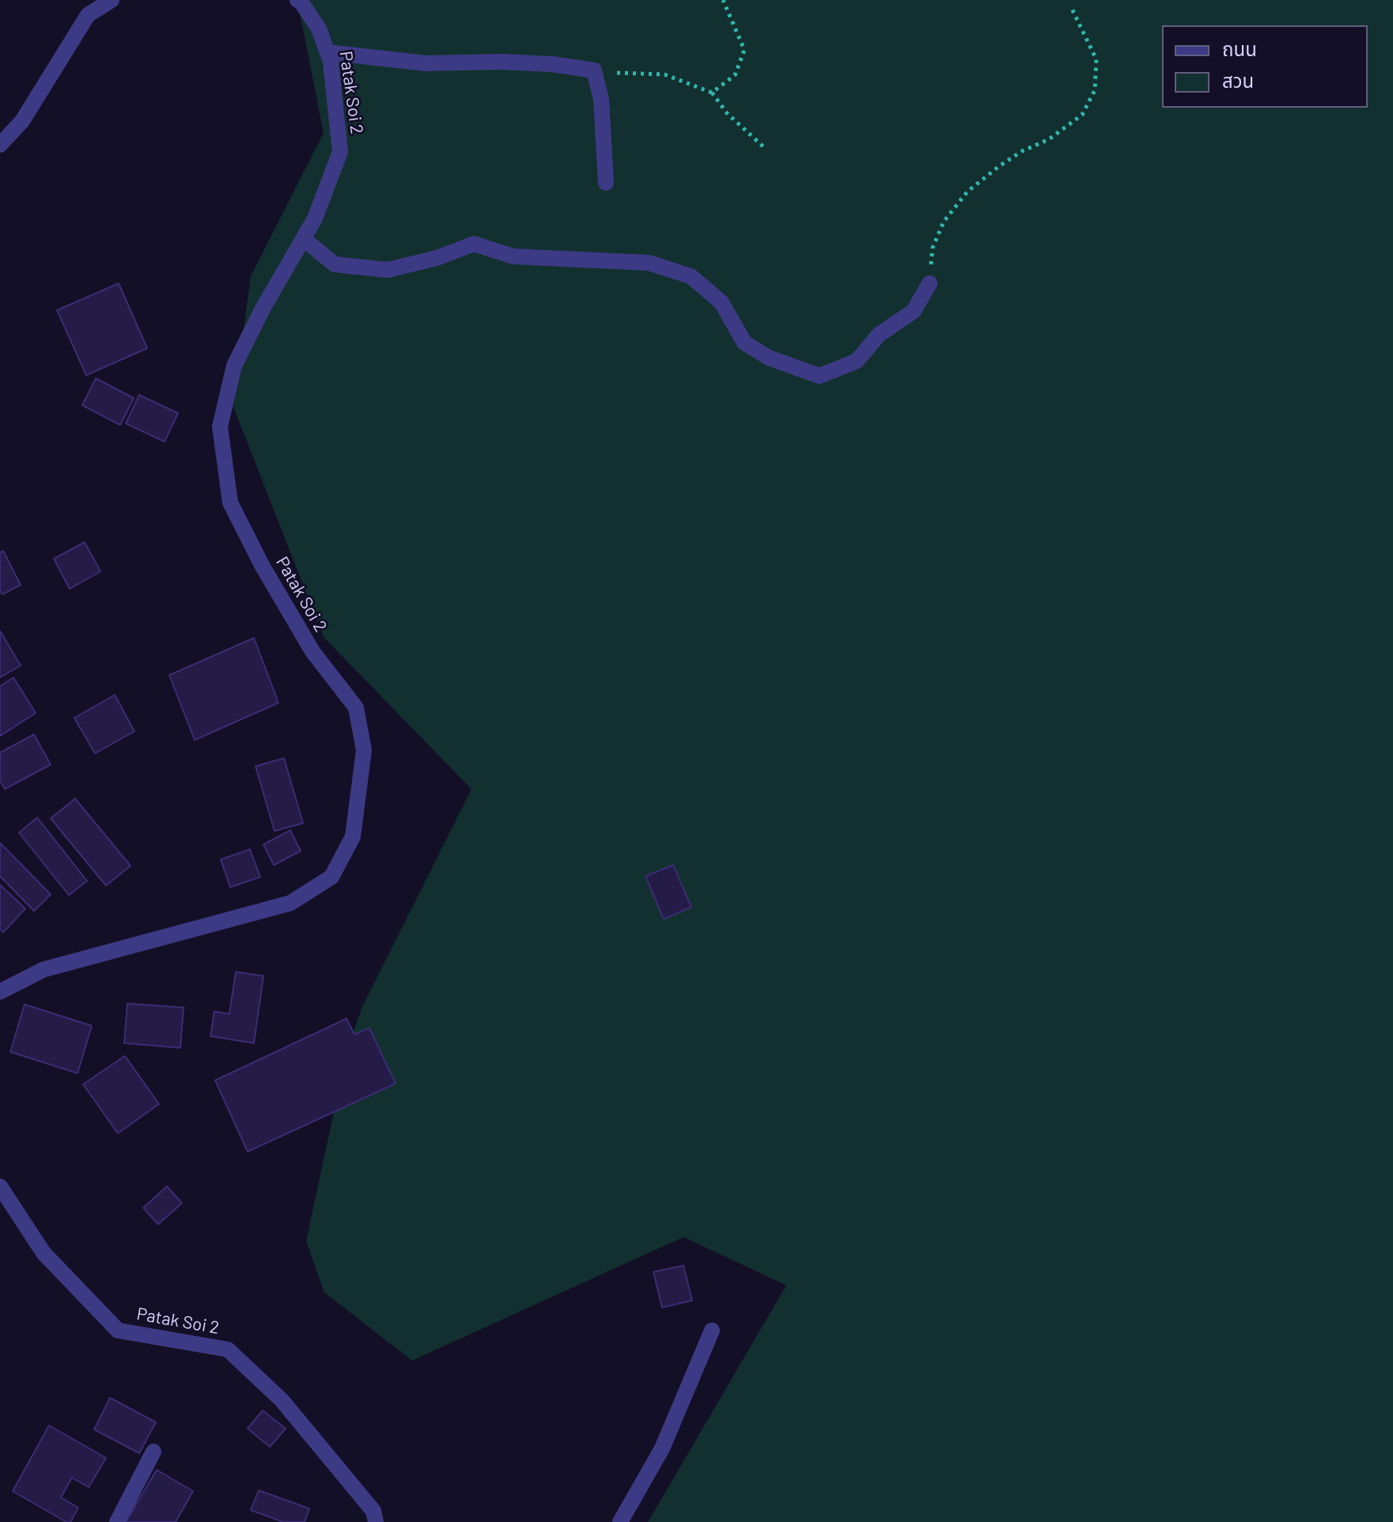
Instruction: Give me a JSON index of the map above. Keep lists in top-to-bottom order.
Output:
{
  "streets": {
    "street": ["Patak Soi 2"]
  },
  "legend": ["ถนน", "สวน"]
}
